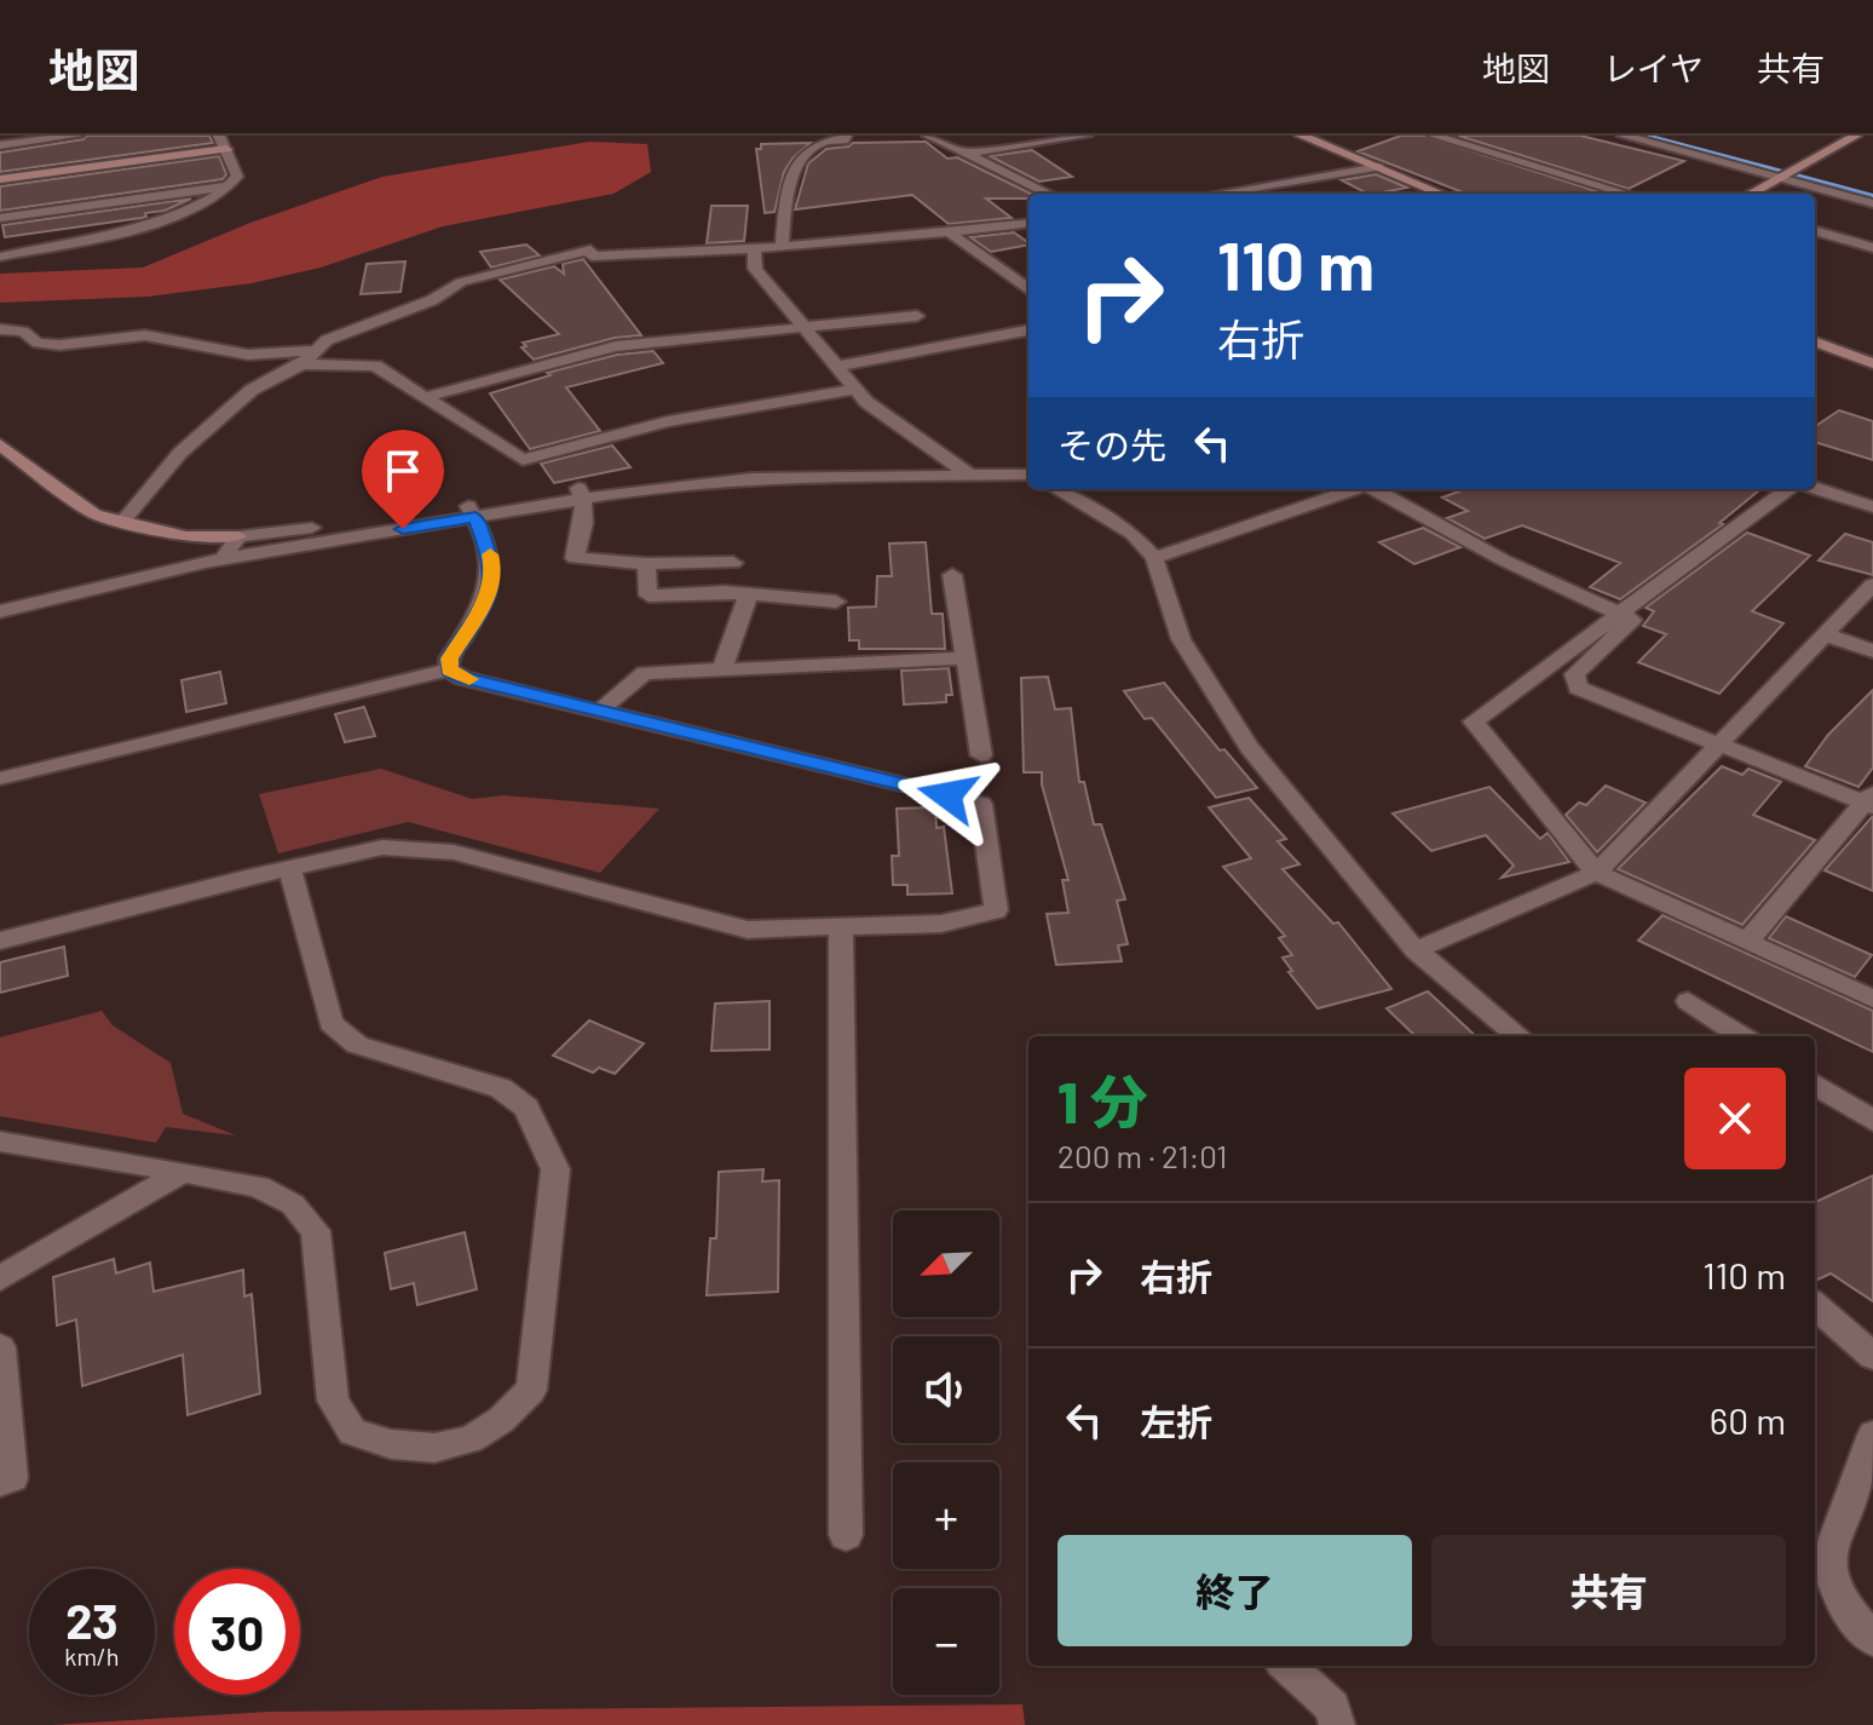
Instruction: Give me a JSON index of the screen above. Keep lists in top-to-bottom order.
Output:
{
  "north": "bottom left",
  "page": {
    "header": "地図",
    "nav": ["地図", "レイヤ", "共有"],
    "turn": ["110 m", "右折"],
    "then": "その先",
    "heading": ["1 分", "200 m · 21:01"],
    "list": [
      {
        "name": "右折",
        "value": "110 m"
      },
      {
        "name": "左折",
        "value": "60 m"
      }
    ],
    "map_buttons": ["+", "−"],
    "buttons": ["終了", "共有"],
    "speed": "23 km/h",
    "limit": "30"
  }
}
